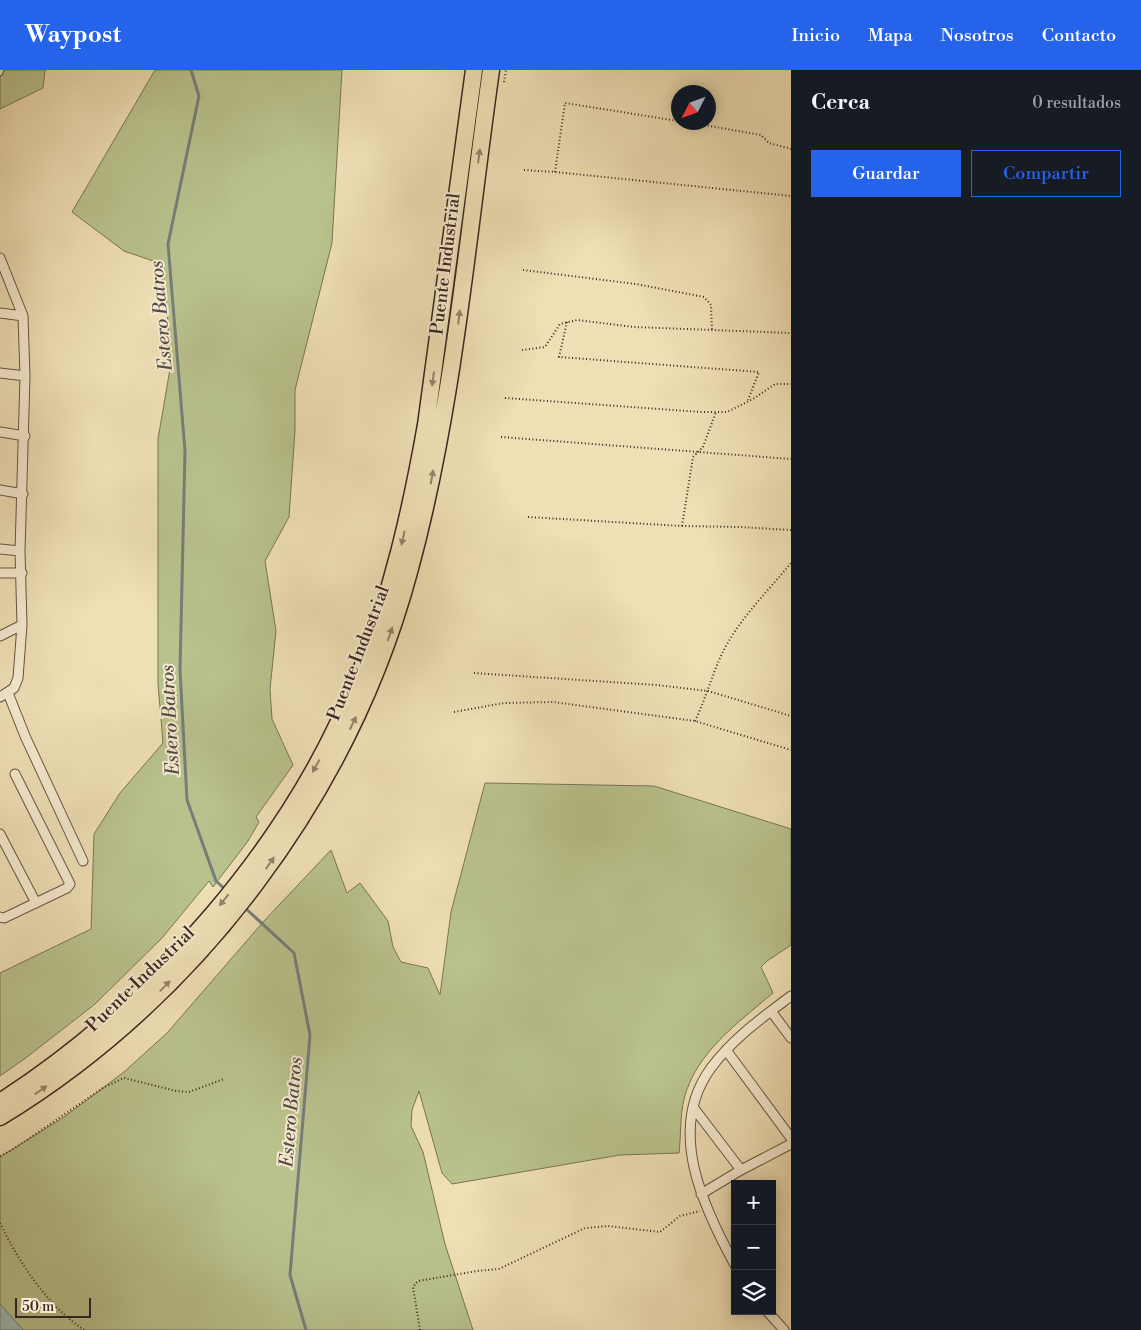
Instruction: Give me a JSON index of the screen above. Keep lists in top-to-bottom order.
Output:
{
  "streets": {
    "highway": ["Puente Industrial"]
  },
  "water": ["Estero Batros"],
  "scale_bar": "50 m",
  "north": "bottom left",
  "page": {
    "header": "Waypost",
    "nav": [
      "Inicio",
      "Mapa",
      "Nosotros",
      "Contacto"
    ],
    "heading": ["Cerca", "0 resultados"],
    "buttons": ["Guardar", "Compartir"],
    "map_buttons": ["+", "−"],
    "scale": "50 m"
  }
}
